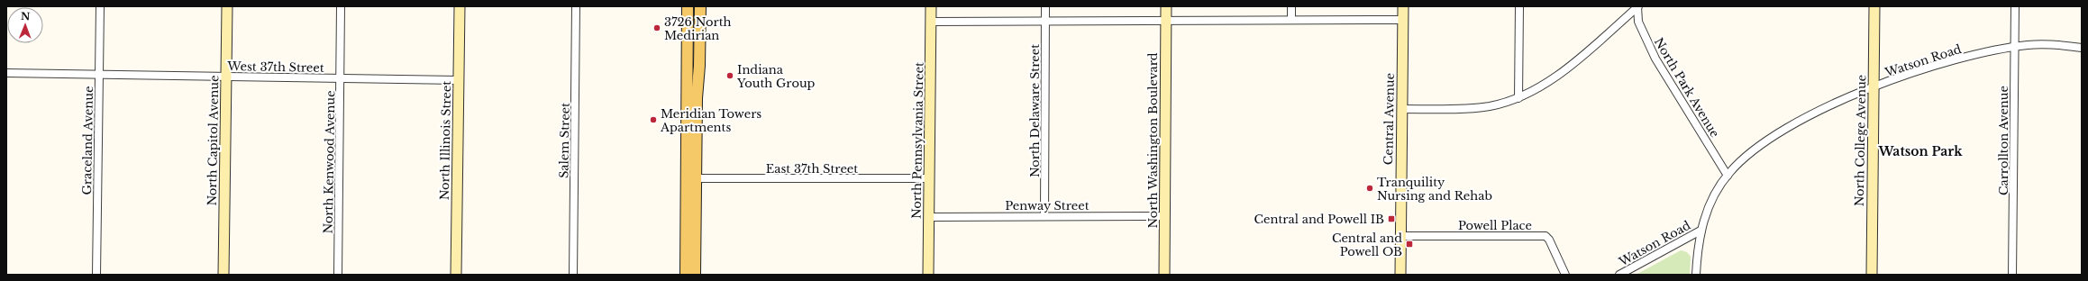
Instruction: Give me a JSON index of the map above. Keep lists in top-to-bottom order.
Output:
{
  "streets": {
    "main road": [
      "Central Avenue",
      "North Capitol Avenue",
      "North Illinois Street",
      "North Pennsylvania Street",
      "North Washington Boulevard",
      "North College Avenue"
    ],
    "street": [
      "Watson Road",
      "West 37th Street",
      "North Park Avenue",
      "North Delaware Street",
      "Graceland Avenue",
      "Salem Street",
      "Carrollton Avenue",
      "North Kenwood Avenue",
      "East 37th Street",
      "Penway Street",
      "Powell Place"
    ]
  },
  "crossings": [
    ["Watson Road", "North Park Avenue"],
    ["Watson Road", "North College Avenue"],
    ["Watson Road", "Carrollton Avenue"],
    ["West 37th Street", "Graceland Avenue"],
    ["West 37th Street", "North Capitol Avenue"],
    ["West 37th Street", "North Illinois Street"],
    ["West 37th Street", "North Kenwood Avenue"],
    ["North Delaware Street", "Penway Street"],
    ["Central Avenue", "Powell Place"],
    ["North Pennsylvania Street", "East 37th Street"],
    ["North Pennsylvania Street", "Penway Street"],
    ["North Washington Boulevard", "Penway Street"]
  ],
  "districts": ["Watson Park"],
  "places": {
    "other": [
      "3726 North Medirian",
      "Indiana Youth Group",
      "Meridian Towers Apartments",
      "Tranquility Nursing and Rehab"
    ],
    "transit": ["Central and Powell IB", "Central and Powell OB"]
  },
  "north": "top"
}
